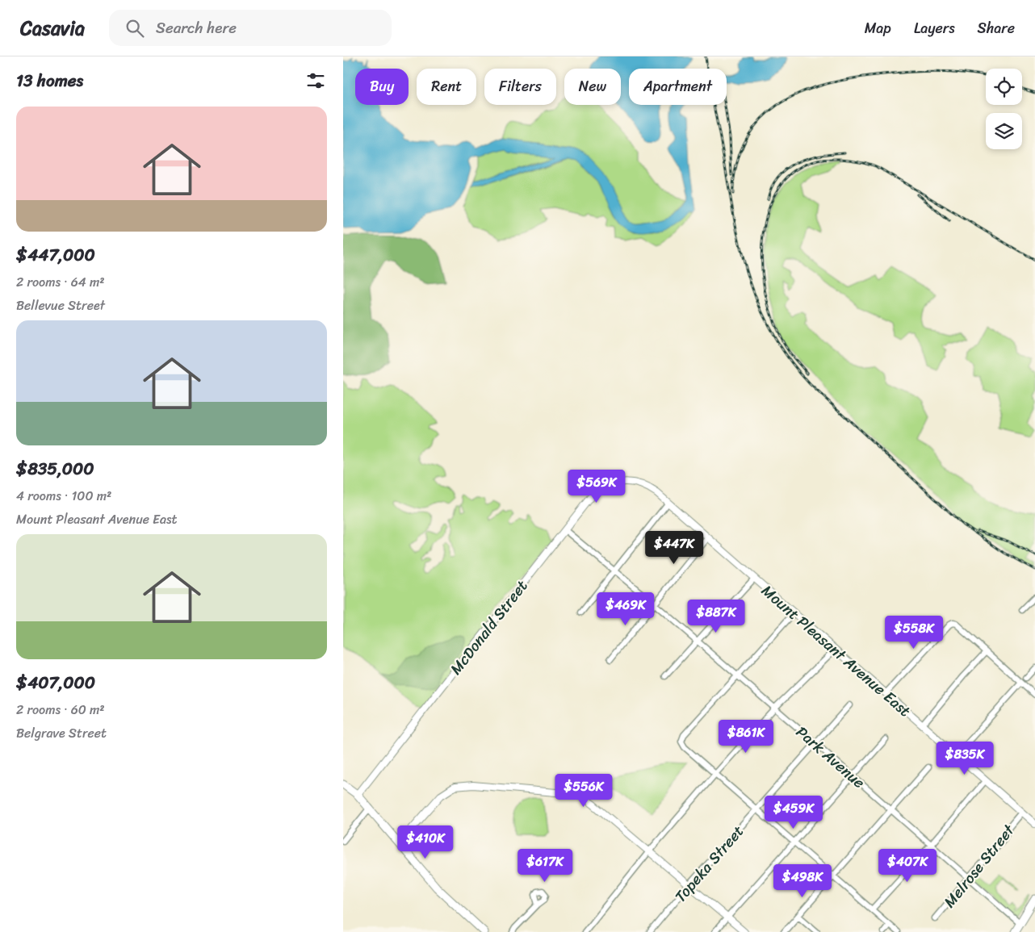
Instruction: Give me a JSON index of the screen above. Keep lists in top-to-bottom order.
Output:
{
  "streets": {
    "street": [
      "McDonald Street",
      "Mount Pleasant Avenue East",
      "Park Avenue",
      "Topeka Street",
      "Melrose Street"
    ]
  },
  "crossings": [
    ["McDonald Street", "Mount Pleasant Avenue East"],
    ["McDonald Street", "Park Avenue"],
    ["Mount Pleasant Avenue East", "Melrose Street"],
    ["Park Avenue", "Topeka Street"],
    ["Park Avenue", "Melrose Street"]
  ],
  "page": {
    "header": "Casavia",
    "search": "Search here",
    "nav": ["Map", "Layers", "Share"],
    "heading": "13 homes",
    "chip": [
      "Buy",
      "Rent",
      "Filters",
      "New",
      "Apartment"
    ],
    "list": [
      {
        "name": "$447,000",
        "note": "2 rooms · 64 m² · Bellevue Street"
      },
      {
        "name": "$835,000",
        "note": "4 rooms · 100 m² · Mount Pleasant Avenue East"
      },
      {
        "name": "$407,000",
        "note": "2 rooms · 60 m² · Belgrave Street"
      }
    ],
    "price": [
      "$569K",
      "$447K",
      "$469K",
      "$887K",
      "$558K",
      "$861K",
      "$835K",
      "$556K",
      "$459K",
      "$410K",
      "$617K",
      "$407K",
      "$498K"
    ]
  }
}
